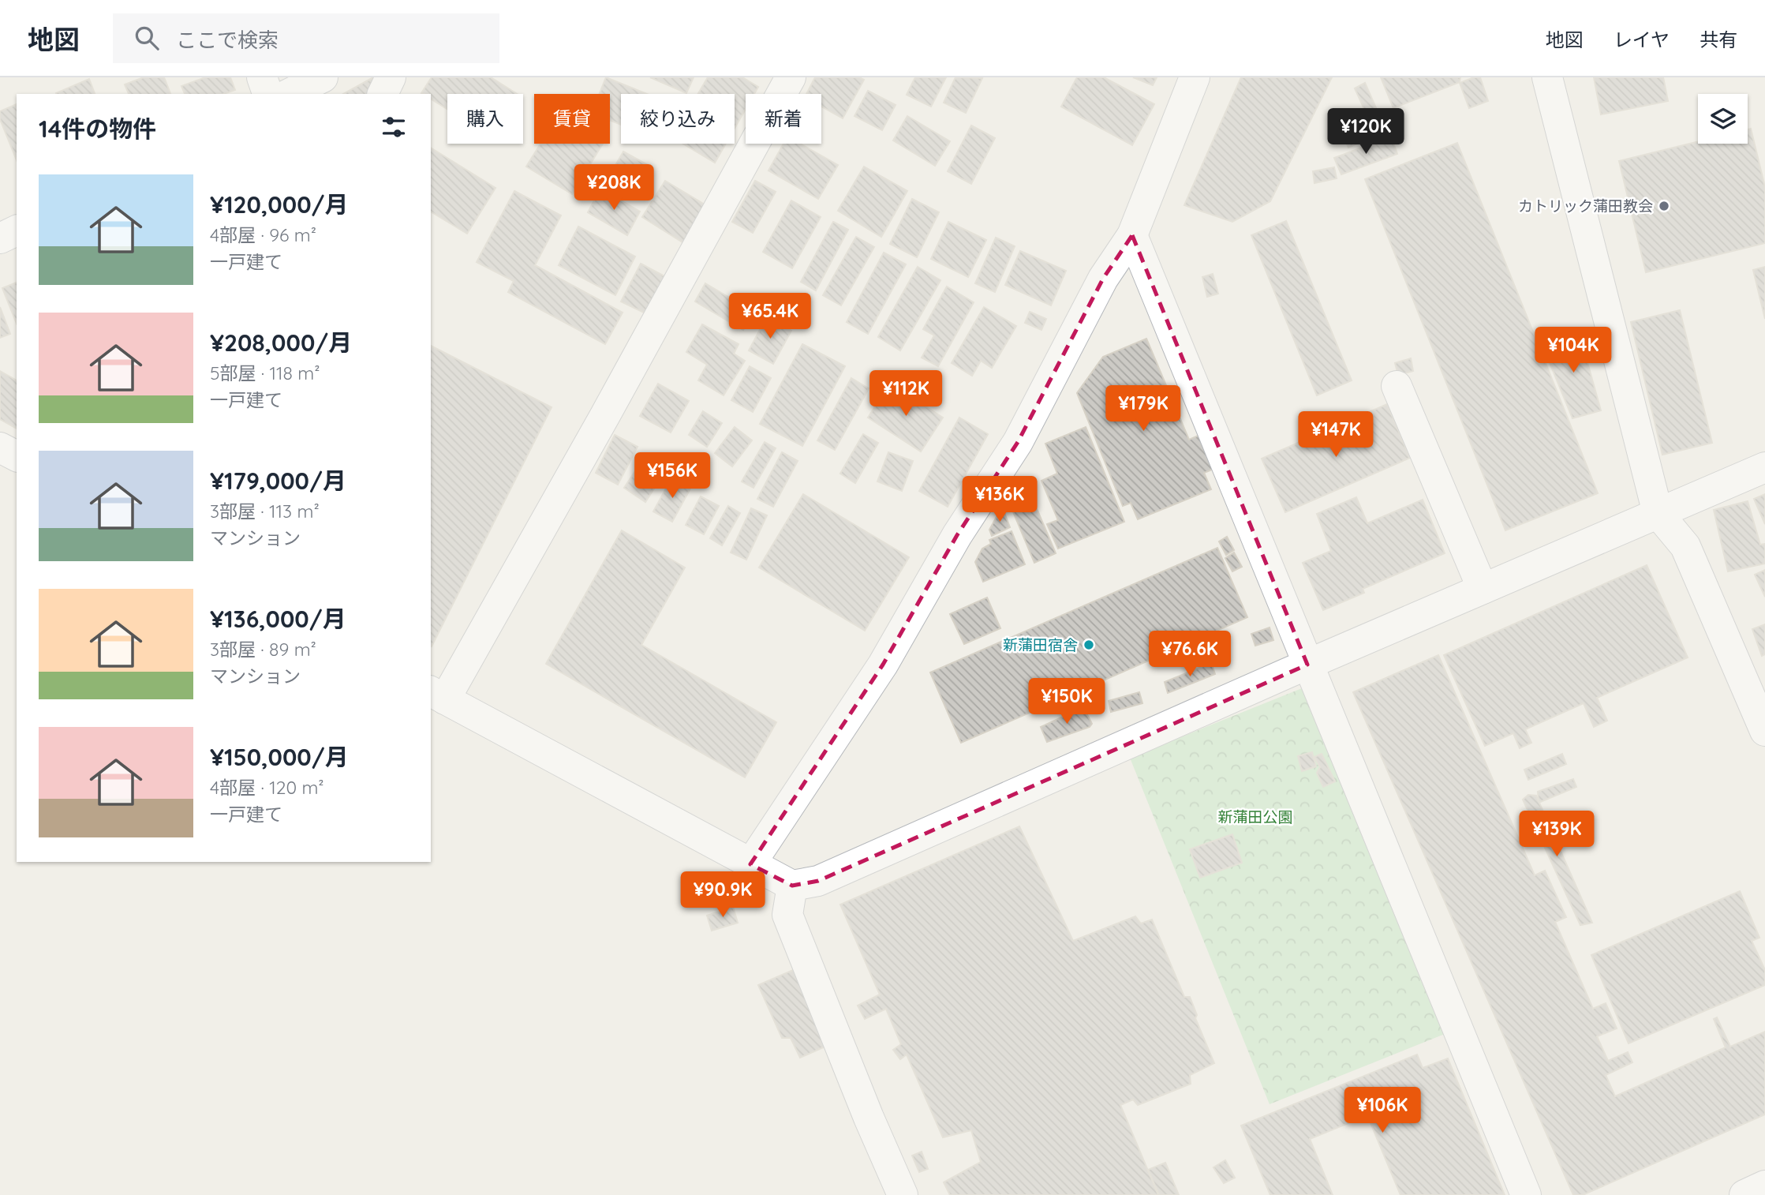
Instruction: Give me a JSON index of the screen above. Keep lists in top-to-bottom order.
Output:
{
  "parks": ["新蒲田公園"],
  "places": ["カトリック蒲田教会", "新蒲田宿舎"],
  "page": {
    "header": "地図",
    "search": "ここで検索",
    "nav": ["地図", "レイヤ", "共有"],
    "chip": [
      "購入",
      "賃貸",
      "絞り込み",
      "新着"
    ],
    "heading": "14件の物件",
    "price": [
      "¥120K",
      "¥208K",
      "¥65.4K",
      "¥104K",
      "¥112K",
      "¥179K",
      "¥147K",
      "¥156K",
      "¥136K",
      "¥76.6K",
      "¥150K",
      "¥139K",
      "¥90.9K",
      "¥106K"
    ],
    "list": [
      {
        "name": "¥120,000/月",
        "note": "4部屋 · 96 m² · 一戸建て"
      },
      {
        "name": "¥208,000/月",
        "note": "5部屋 · 118 m² · 一戸建て"
      },
      {
        "name": "¥179,000/月",
        "note": "3部屋 · 113 m² · マンション"
      },
      {
        "name": "¥136,000/月",
        "note": "3部屋 · 89 m² · マンション"
      },
      {
        "name": "¥150,000/月",
        "note": "4部屋 · 120 m² · 一戸建て"
      }
    ]
  }
}
